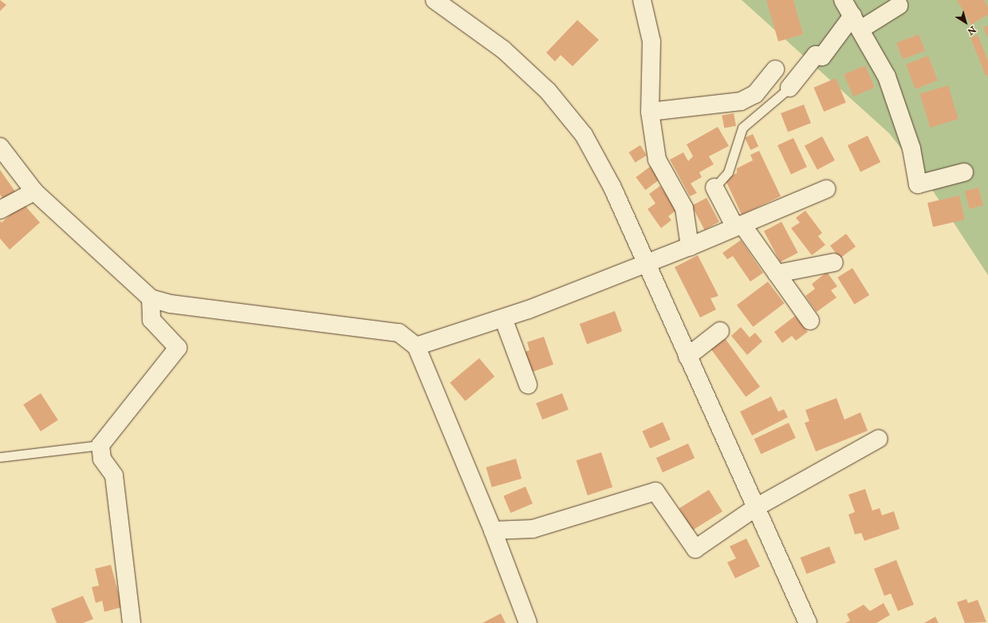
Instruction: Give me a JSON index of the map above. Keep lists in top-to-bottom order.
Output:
{
  "north": "bottom right"
}
